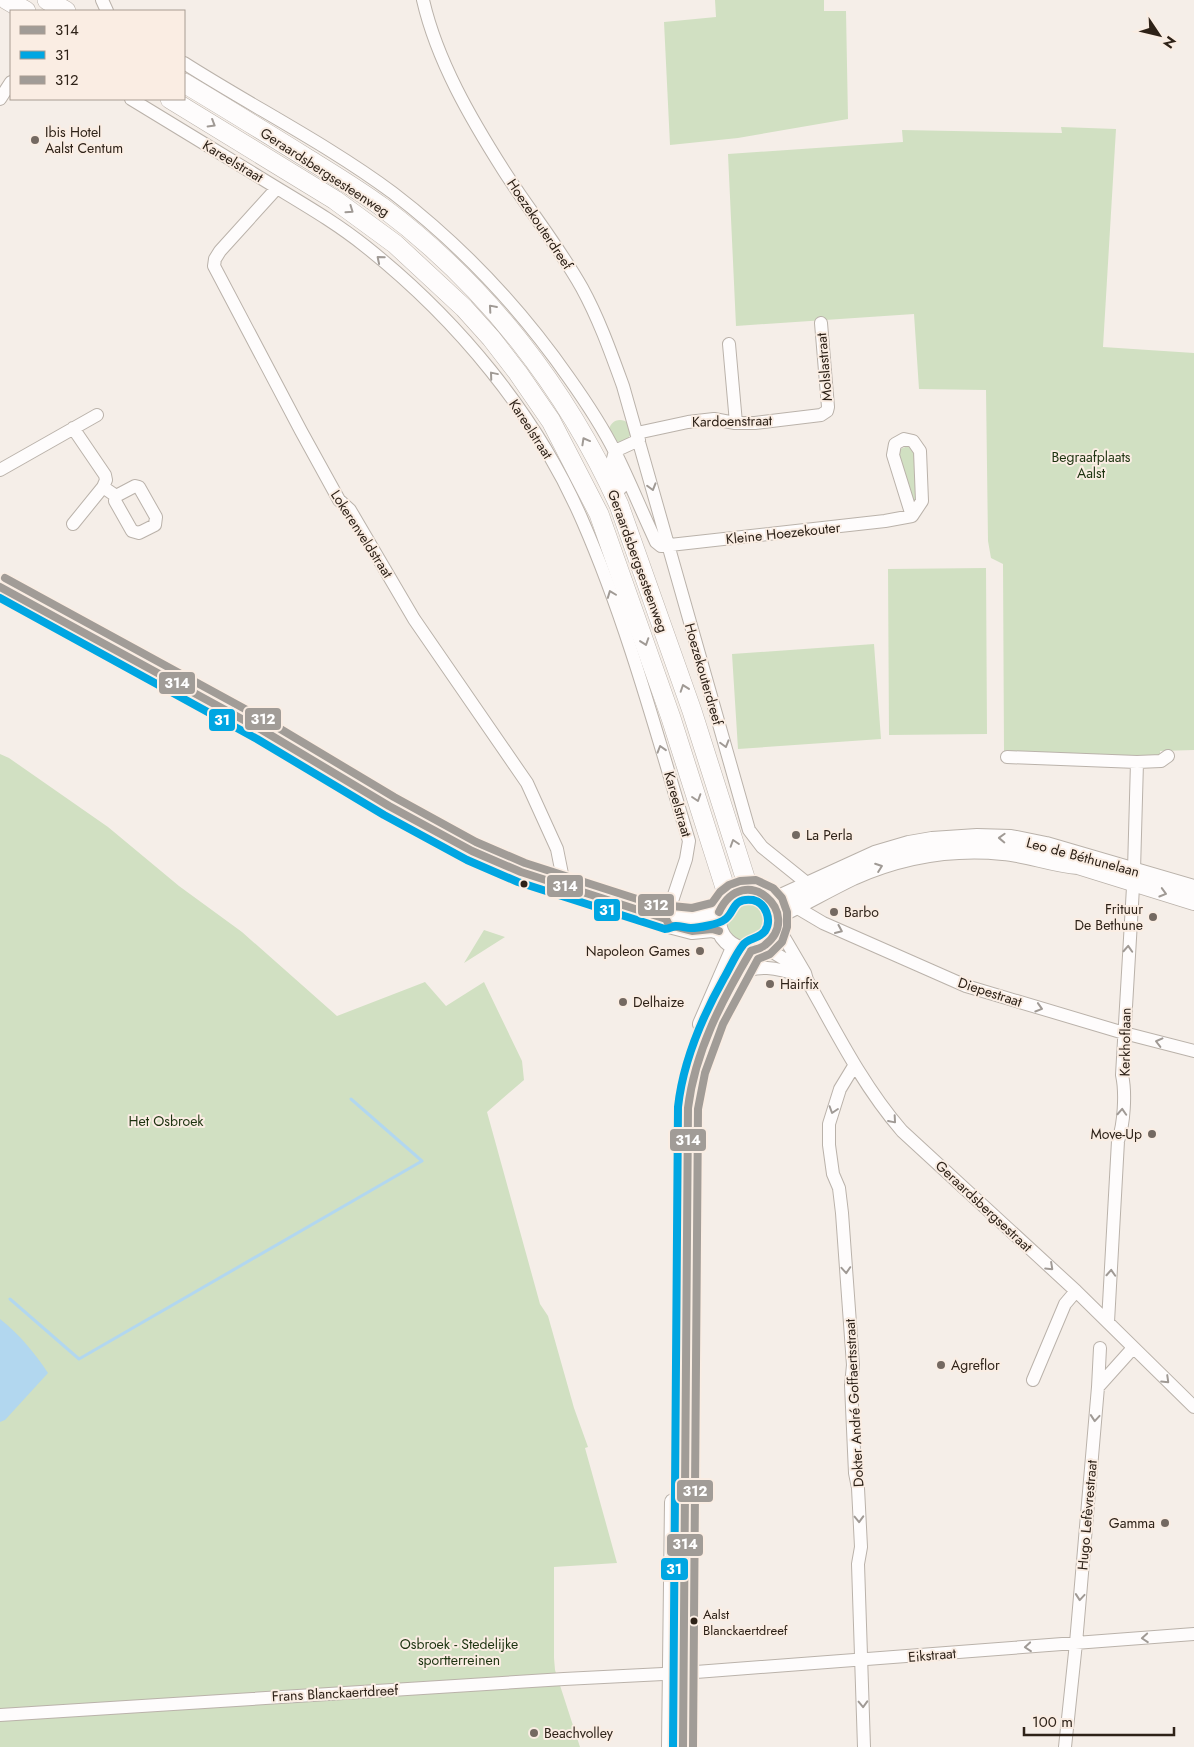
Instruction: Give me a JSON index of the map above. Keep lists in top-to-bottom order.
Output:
{
  "streets": {
    "highway": ["Geraardsbergsesteenweg"],
    "main road": ["Leo de Béthunelaan"],
    "street": [
      "Kareelstraat",
      "Hoezekouterdreef",
      "Molslastraat",
      "Kardoenstraat",
      "Kleine Hoezekouter",
      "Lokerenveldstraat",
      "Diepestraat",
      "Kerkhoflaan",
      "Geraardsbergsestraat",
      "Dokter André Goffaertsstraat",
      "Hugo Lefèvrestraat",
      "Eikstraat",
      "Frans Blanckaertdreef"
    ]
  },
  "crossings": [
    ["Kareelstraat", "Lokerenveldstraat"],
    ["Geraardsbergsesteenweg", "Leo de Béthunelaan"],
    ["Geraardsbergsesteenweg", "Geraardsbergsestraat"],
    ["Hoezekouterdreef", "Kardoenstraat"],
    ["Hoezekouterdreef", "Kleine Hoezekouter"],
    ["Hoezekouterdreef", "Leo de Béthunelaan"],
    ["Molslastraat", "Kardoenstraat"],
    ["Leo de Béthunelaan", "Diepestraat"],
    ["Leo de Béthunelaan", "Kerkhoflaan"],
    ["Leo de Béthunelaan", "Geraardsbergsestraat"],
    ["Diepestraat", "Kerkhoflaan"],
    ["Kerkhoflaan", "Geraardsbergsestraat"],
    ["Geraardsbergsestraat", "Dokter André Goffaertsstraat"],
    ["Dokter André Goffaertsstraat", "Eikstraat"],
    ["Hugo Lefèvrestraat", "Eikstraat"],
    ["Eikstraat", "Frans Blanckaertdreef"]
  ],
  "one_way": [
    "Kareelstraat",
    "Kerkhoflaan",
    "Geraardsbergsestraat",
    "Dokter André Goffaertsstraat",
    "Hugo Lefèvrestraat",
    "Eikstraat"
  ],
  "parks": ["Begraafplaats Aalst", "Het Osbroek", "Osbroek - Stedelijke sportterreinen"],
  "places": [
    "Ibis Hotel Aalst Centum",
    "La Perla",
    "Barbo",
    "Frituur De Bethune",
    "Napoleon Games",
    "Hairfix",
    "Delhaize",
    "Move-Up",
    "Agreflor",
    "Gamma",
    "Aalst Blanckaertdreef",
    "Beachvolley"
  ],
  "lines": ["transit line 312", "transit line 314", "transit line 31"],
  "legend": ["314", "31", "312"],
  "scale_bar": "100 m",
  "north": "bottom right"
}
